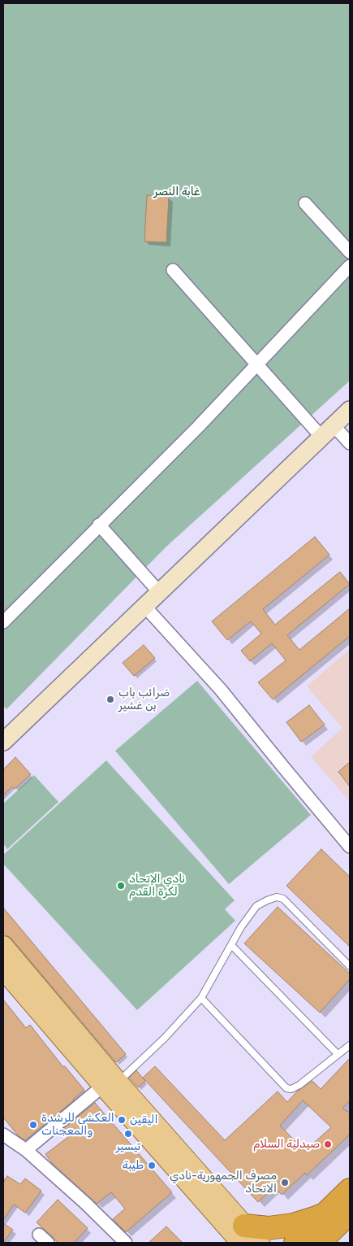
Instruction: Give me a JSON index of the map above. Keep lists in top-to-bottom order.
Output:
{
  "parks": ["غابة النصر"],
  "places": [
    "ضرائب باب بن غشير",
    "نادي الإتحاد لكرة القدم",
    "اليقين",
    "العكشي للرشدة والمعجنات",
    "تيسير",
    "صيدلية السلام",
    "طيبة",
    "مصرف الجمهورية-نادي الاتحاد"
  ]
}
